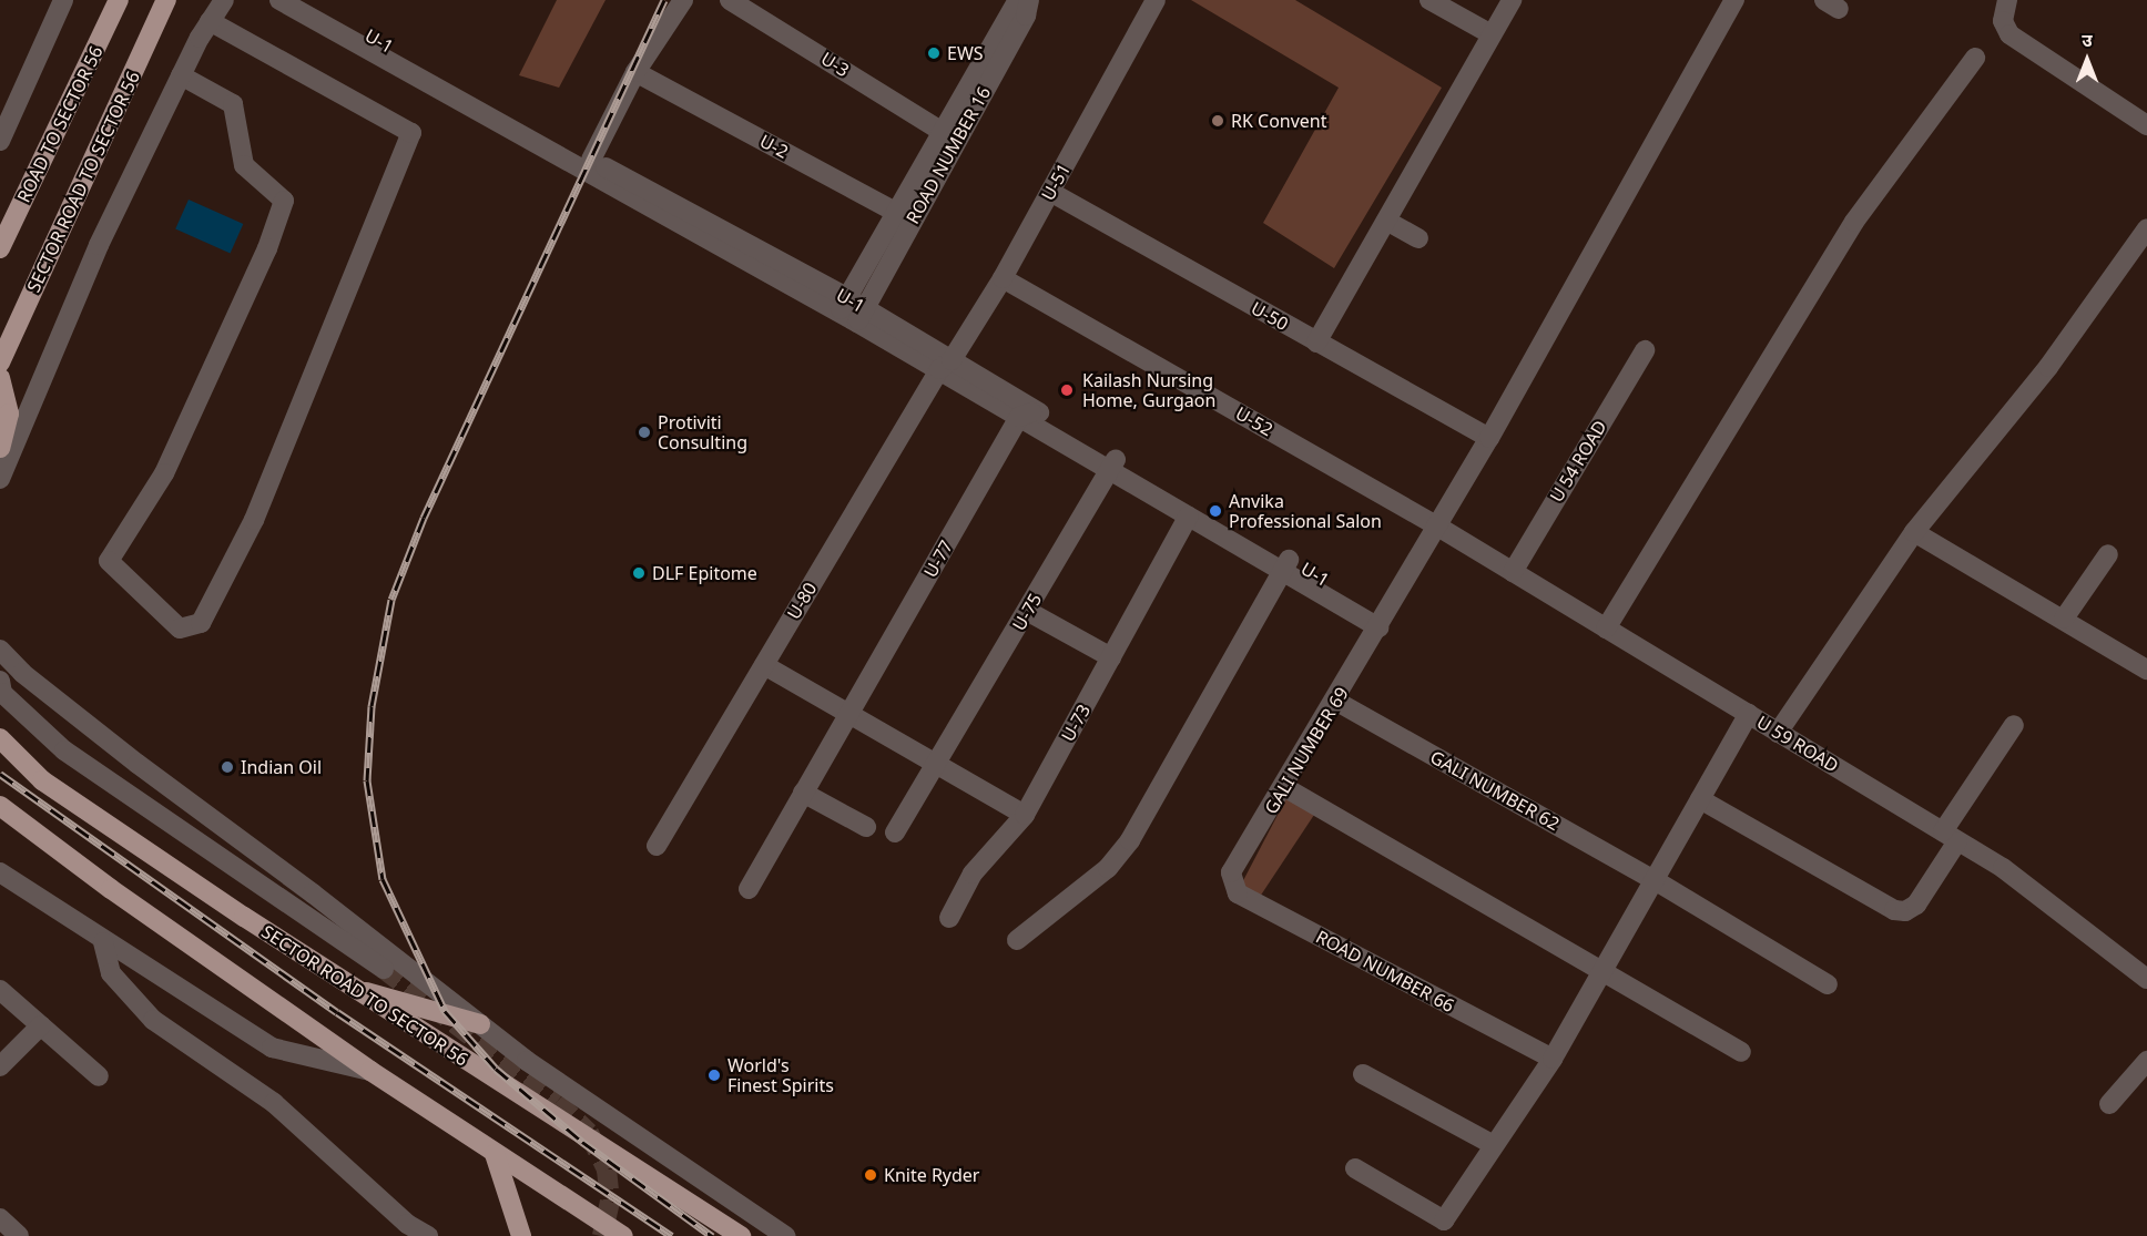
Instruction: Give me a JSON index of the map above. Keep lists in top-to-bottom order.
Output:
{
  "streets": {
    "main road": ["ROAD TO SECTOR 56", "SECTOR ROAD TO SECTOR 56"],
    "street": [
      "U-1",
      "U-3",
      "U-2",
      "ROAD NUMBER 16",
      "U-51",
      "U-50",
      "U-52",
      "U 54 ROAD",
      "U-77",
      "U-80",
      "U-75",
      "U-73",
      "U 59 ROAD",
      "GALI NUMBER 69",
      "GALI NUMBER 62",
      "ROAD NUMBER 66"
    ]
  },
  "crossings": [
    ["U-1", "ROAD NUMBER 16"],
    ["U-1", "U-51"],
    ["U-1", "U-77"],
    ["U-1", "U-80"],
    ["U-1", "U-75"],
    ["U-1", "U-73"],
    ["U-1", "GALI NUMBER 69"],
    ["U-3", "ROAD NUMBER 16"],
    ["U-2", "ROAD NUMBER 16"],
    ["U-51", "U-50"],
    ["U-51", "U-52"],
    ["U-51", "U-80"],
    ["U-50", "GALI NUMBER 69"],
    ["U-52", "U 59 ROAD"],
    ["U-52", "GALI NUMBER 69"],
    ["U 54 ROAD", "U 59 ROAD"],
    ["U 59 ROAD", "GALI NUMBER 69"],
    ["GALI NUMBER 69", "GALI NUMBER 62"],
    ["GALI NUMBER 69", "ROAD NUMBER 66"]
  ],
  "places": [
    "EWS",
    "RK Convent",
    "Kailash Nursing Home, Gurgaon",
    "Protiviti Consulting",
    "Anvika Professional Salon",
    "DLF Epitome",
    "Indian Oil",
    "World's Finest Spirits",
    "Knite Ryder"
  ],
  "north": "top"
}
